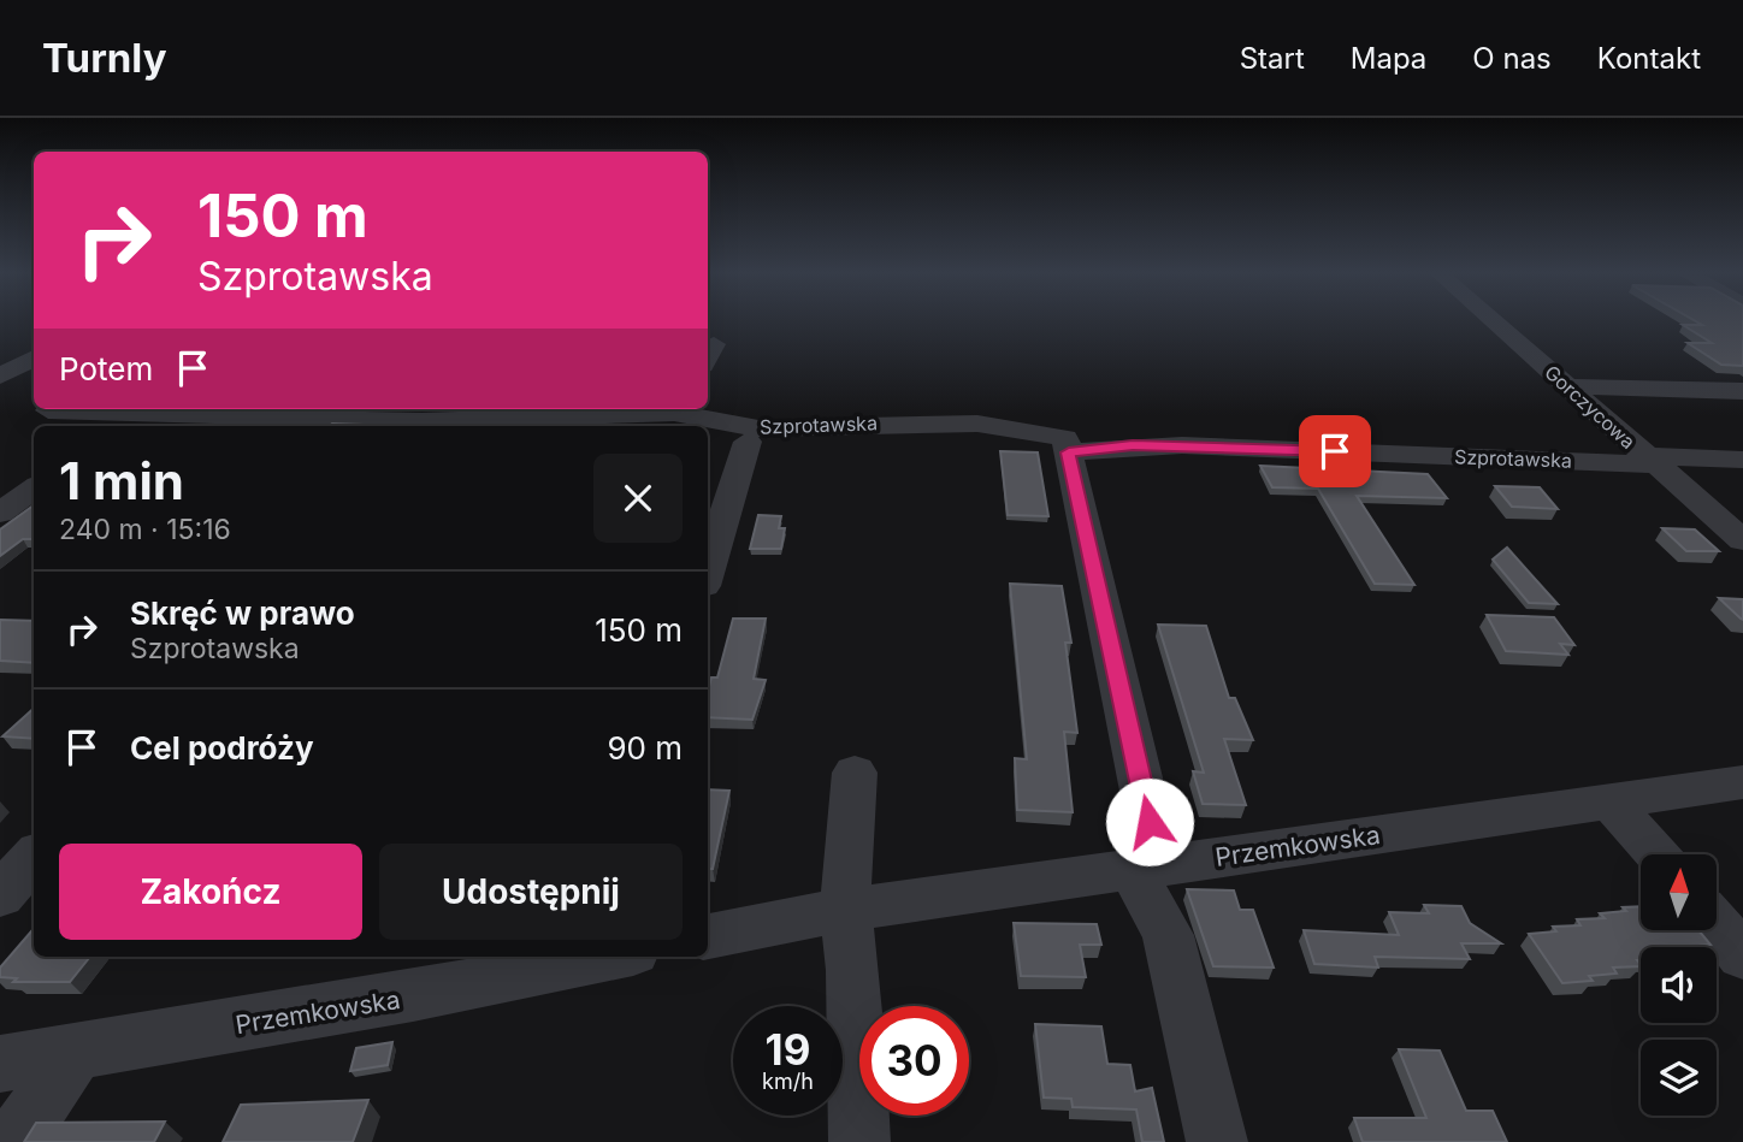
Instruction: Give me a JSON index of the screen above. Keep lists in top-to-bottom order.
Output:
{
  "streets": {
    "street": ["Gorczycowa", "Szprotawska", "Przemkowska"]
  },
  "crossings": [
    ["Gorczycowa", "Szprotawska"]
  ],
  "north": "top",
  "page": {
    "header": "Turnly",
    "nav": [
      "Start",
      "Mapa",
      "O nas",
      "Kontakt"
    ],
    "turn": ["150 m", "Szprotawska"],
    "then": "Potem",
    "heading": ["1 min", "240 m · 15:16"],
    "list": [
      {
        "name": "Skręć w prawo",
        "note": "Szprotawska",
        "value": "150 m"
      },
      {
        "name": "Cel podróży",
        "value": "90 m"
      }
    ],
    "buttons": ["Zakończ", "Udostępnij"],
    "speed": "19 km/h",
    "limit": "30"
  }
}
